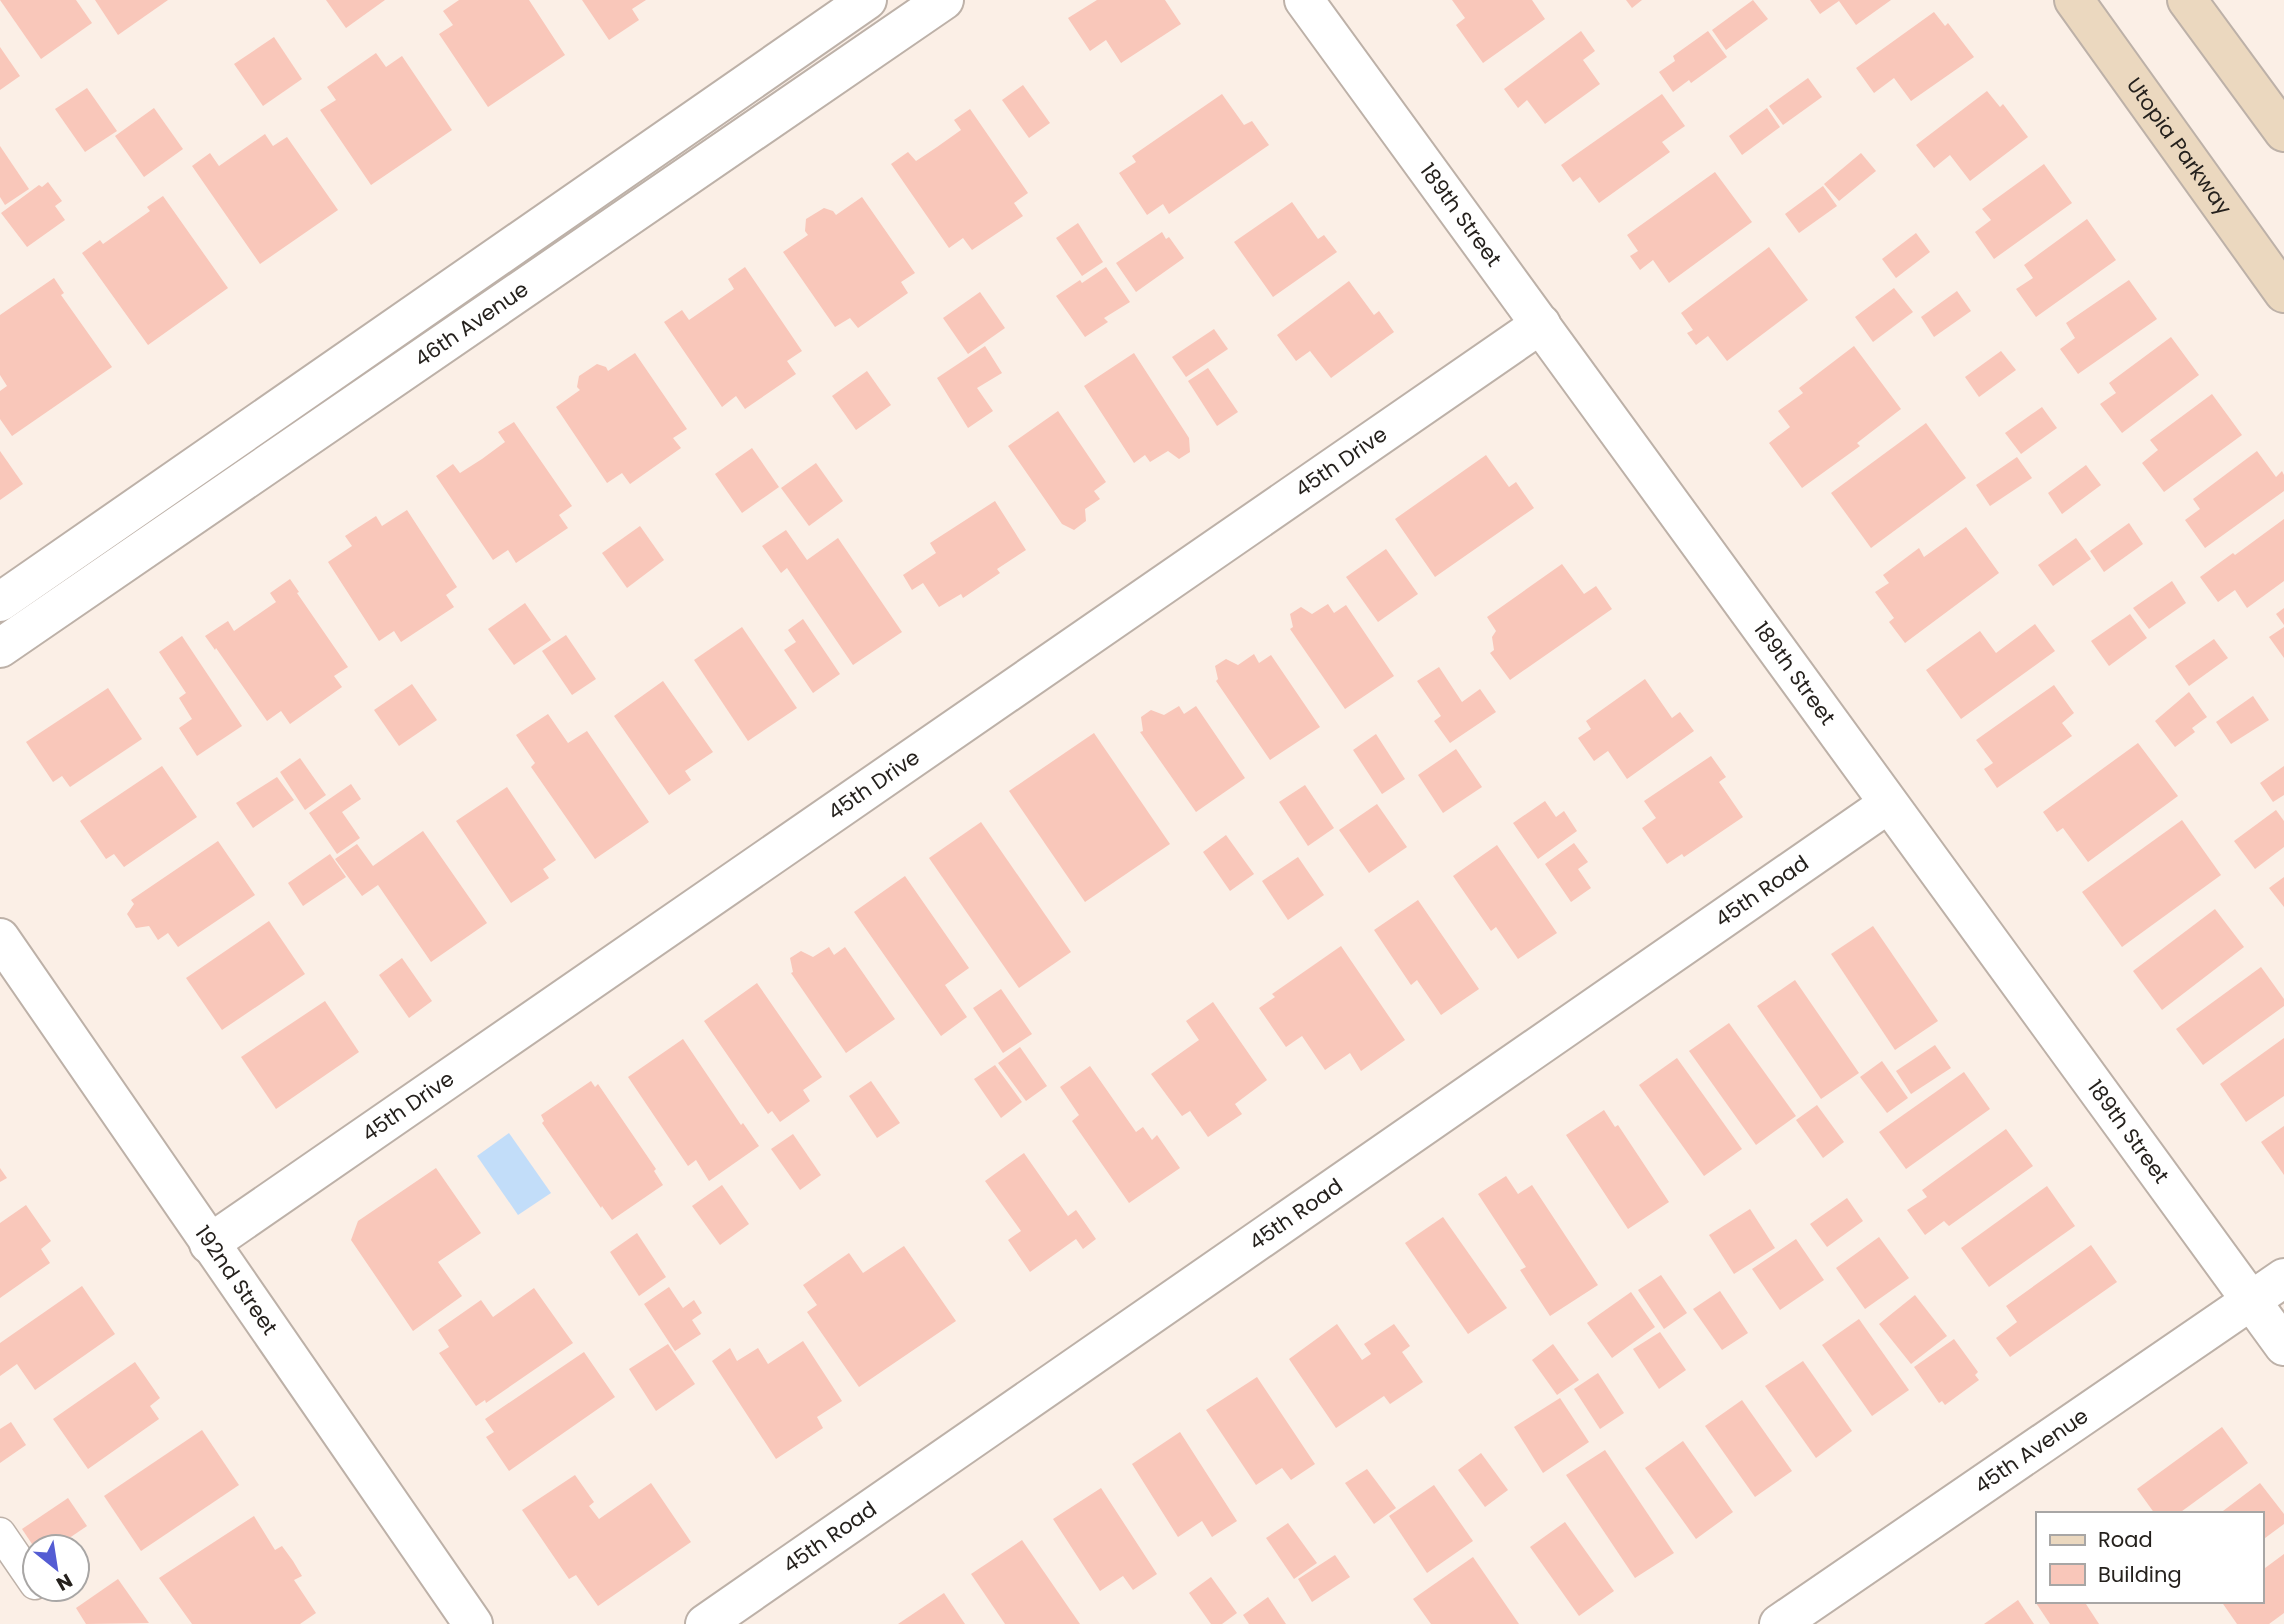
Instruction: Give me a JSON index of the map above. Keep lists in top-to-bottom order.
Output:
{
  "streets": {
    "main road": ["Utopia Parkway"],
    "street": [
      "189th Street",
      "46th Avenue",
      "45th Drive",
      "45th Road",
      "192nd Street",
      "45th Avenue"
    ]
  },
  "crossings": [
    ["189th Street", "45th Drive"],
    ["189th Street", "45th Road"],
    ["189th Street", "45th Avenue"],
    ["45th Drive", "192nd Street"]
  ],
  "legend": ["Road", "Building"],
  "north": "bottom right"
}
